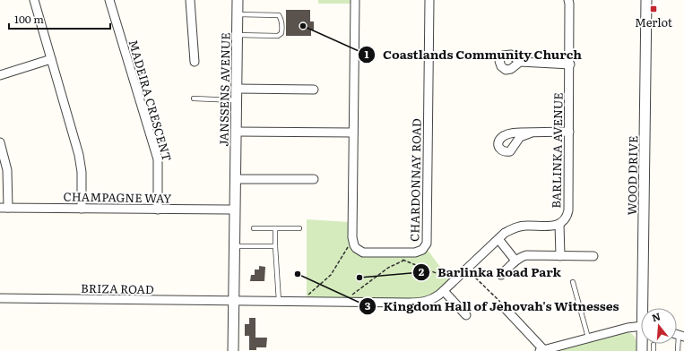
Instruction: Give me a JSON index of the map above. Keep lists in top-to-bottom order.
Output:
{
  "streets": {
    "street": [
      "JANSSENS AVENUE",
      "MADEIRA CRESCENT",
      "BARLINKA AVENUE",
      "WOOD DRIVE",
      "CHARDONNAY ROAD",
      "CHAMPAGNE WAY",
      "BRIZA ROAD"
    ]
  },
  "crossings": [
    ["JANSSENS AVENUE", "BARLINKA AVENUE"],
    ["JANSSENS AVENUE", "CHAMPAGNE WAY"],
    ["JANSSENS AVENUE", "BRIZA ROAD"],
    ["MADEIRA CRESCENT", "CHAMPAGNE WAY"],
    ["BARLINKA AVENUE", "BRIZA ROAD"]
  ],
  "places": {
    "transit": ["Merlot"],
    "other": ["Coastlands Community Church", "Kingdom Hall of Jehovah's Witnesses", "Barlinka Road Park"]
  },
  "scale_bar": "100 m",
  "north": "top"
}
